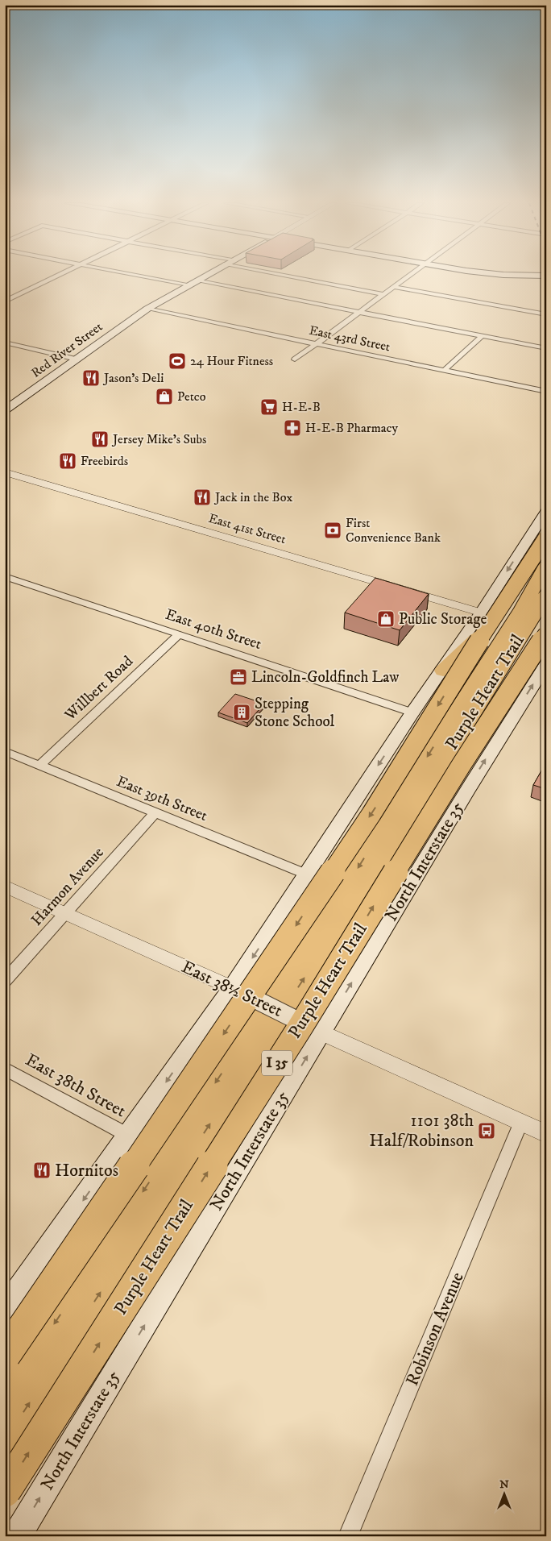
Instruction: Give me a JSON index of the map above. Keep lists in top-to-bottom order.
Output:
{
  "streets": {
    "highway": ["Purple Heart Trail", "I 35"],
    "main road": ["Red River Street", "North Interstate 35"],
    "street": [
      "East 43rd Street",
      "East 41st Street",
      "East 40th Street",
      "Willbert Road",
      "East 39th Street",
      "Harmon Avenue",
      "East 38½ Street",
      "East 38th Street",
      "Robinson Avenue"
    ]
  },
  "crossings": [
    ["East 43rd Street", "Red River Street"],
    ["East 40th Street", "Willbert Road"],
    ["Willbert Road", "East 39th Street"],
    ["East 39th Street", "Harmon Avenue"],
    ["North Interstate 35", "East 38½ Street"],
    ["Harmon Avenue", "East 38½ Street"],
    ["East 38½ Street", "Robinson Avenue"]
  ],
  "places": {
    "sports": ["24 Hour Fitness"],
    "restaurant": [
      "Jason's Deli",
      "Jersey Mike's Subs",
      "Freebirds",
      "Jack in the Box",
      "Hornitos"
    ],
    "shop": ["Petco", "Public Storage"],
    "supermarket": ["H-E-B"],
    "pharmacy": ["H-E-B Pharmacy"],
    "bank": ["First Convenience Bank"],
    "office": ["Lincoln-Goldfinch Law"],
    "building": ["Stepping Stone School"],
    "bus stop": ["1101 38th Half/Robinson"]
  },
  "north": "top"
}
